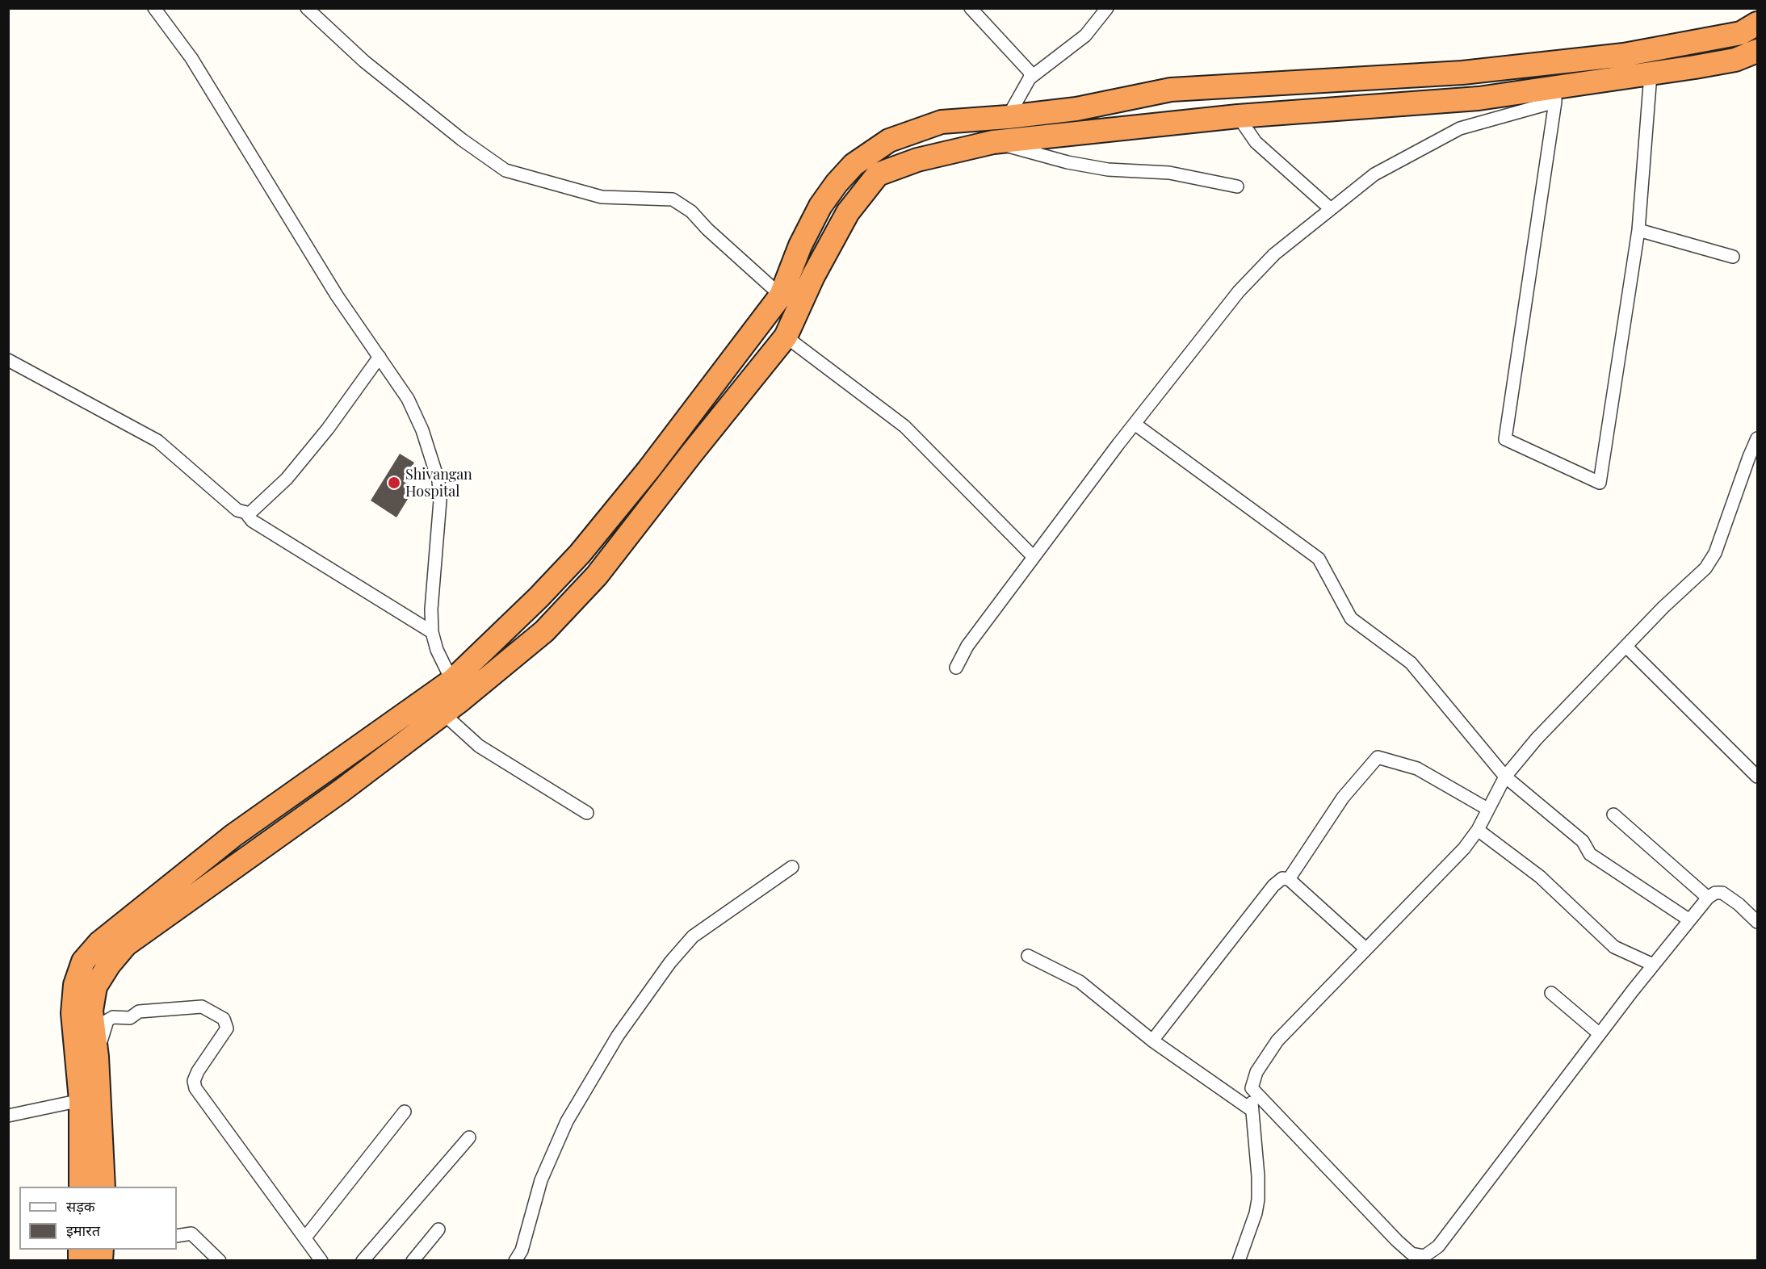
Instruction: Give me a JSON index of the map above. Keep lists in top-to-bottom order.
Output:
{
  "places": ["Shivangan Hospital"],
  "legend": ["सड़क", "इमारत"]
}
